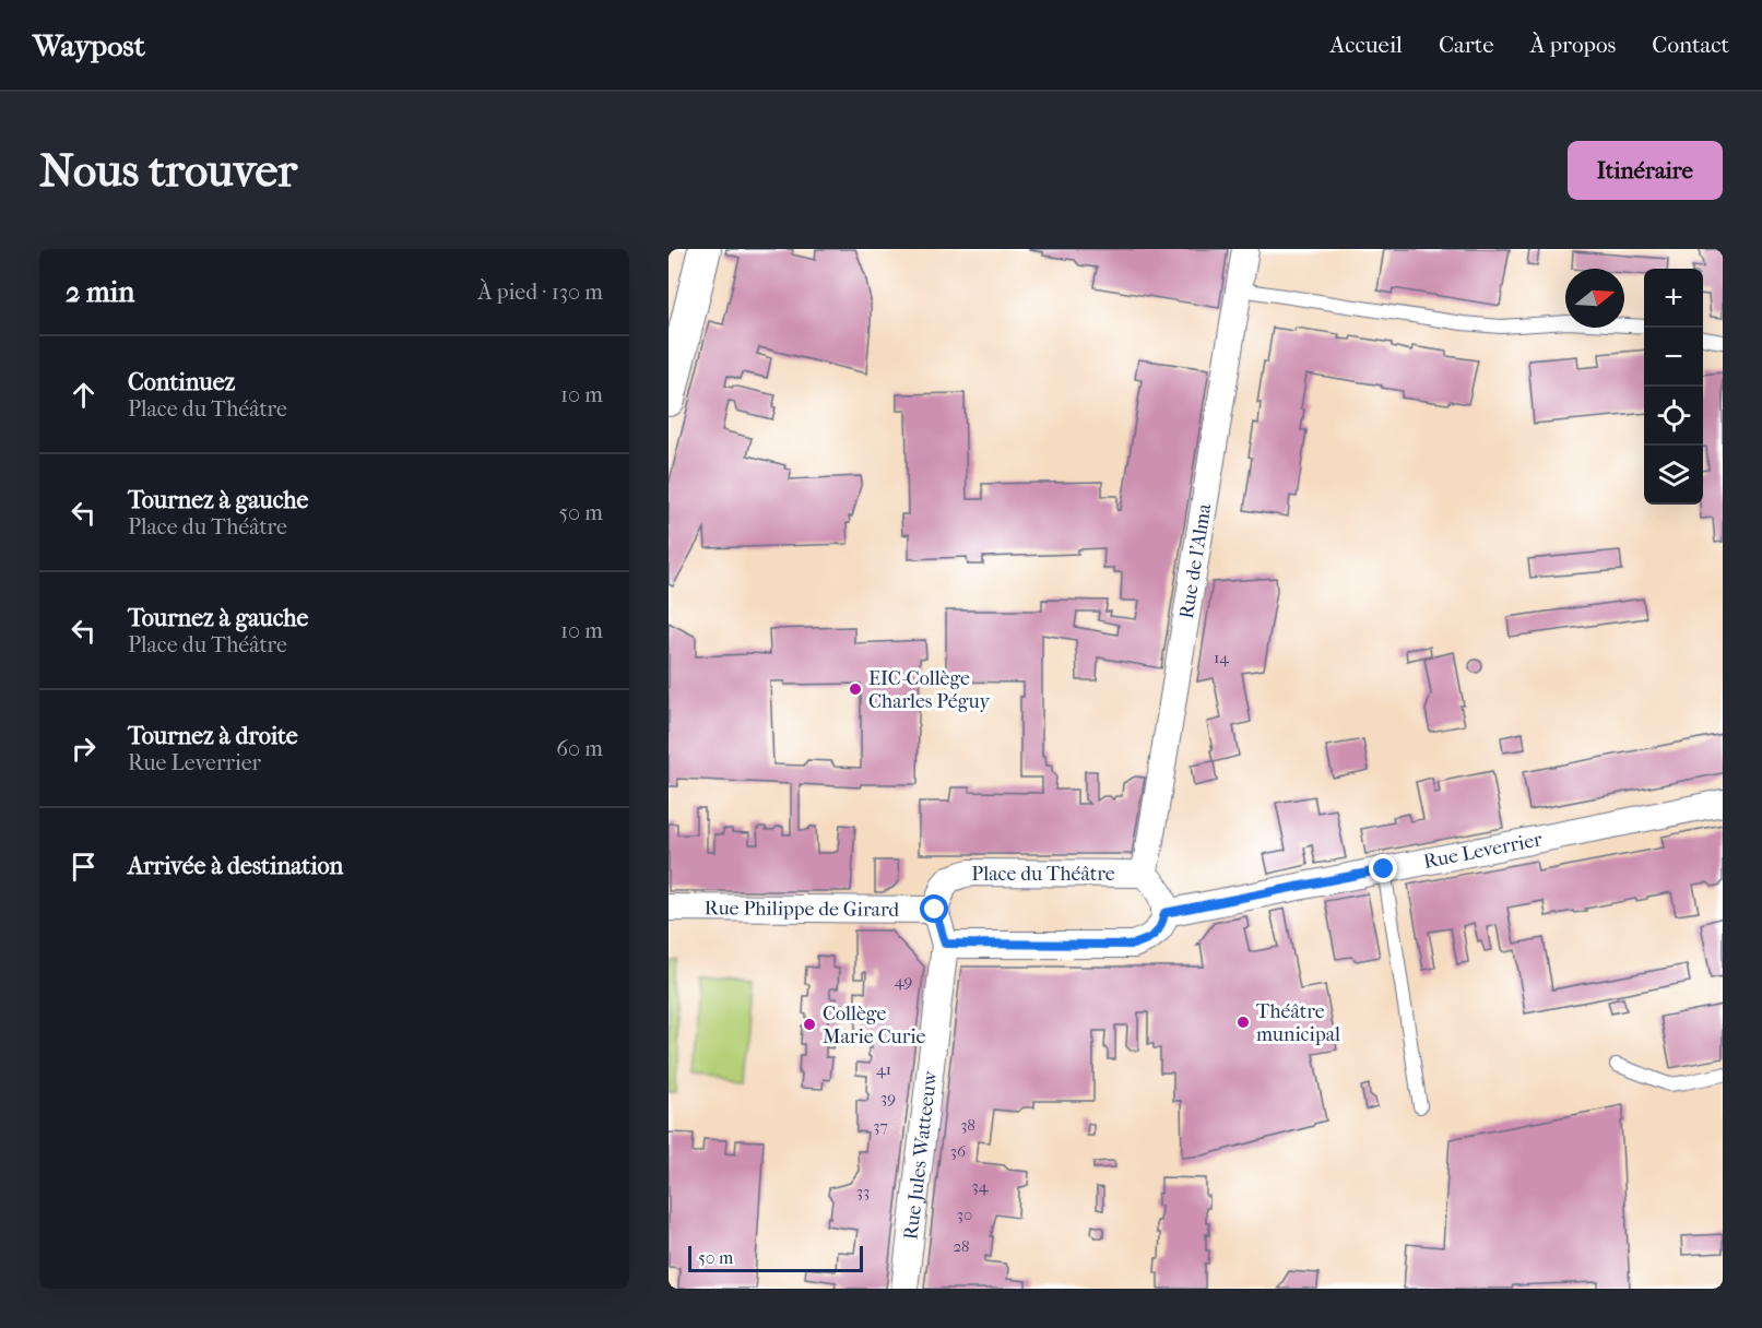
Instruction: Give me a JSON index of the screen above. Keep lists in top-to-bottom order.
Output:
{
  "streets": {
    "street": [
      "Rue de l'Alma",
      "Rue Leverrier",
      "Place du Théâtre",
      "Rue Philippe de Girard",
      "Rue Jules Watteeuw"
    ]
  },
  "crossings": [
    ["Rue de l'Alma", "Place du Théâtre"],
    ["Rue Leverrier", "Place du Théâtre"],
    ["Place du Théâtre", "Rue Philippe de Girard"]
  ],
  "places": ["EIC-Collège Charles Péguy", "Théâtre municipal", "Collège Marie Curie"],
  "house_numbers": [
    "14",
    "49",
    "41",
    "39",
    "38",
    "37",
    "36",
    "34",
    "33",
    "30",
    "28"
  ],
  "scale_bar": "50 m",
  "north": "right",
  "page": {
    "header": "Waypost",
    "nav": [
      "Accueil",
      "Carte",
      "À propos",
      "Contact"
    ],
    "buttons": "Itinéraire",
    "title": "Nous trouver",
    "heading": ["2 min", "À pied · 130 m"],
    "map_buttons": ["+", "−"],
    "list": [
      ["Continuez", "Place du Théâtre", "10 m"],
      ["Tournez à gauche", "Place du Théâtre", "50 m"],
      ["Tournez à gauche", "Place du Théâtre", "10 m"],
      ["Tournez à droite", "Rue Leverrier", "60 m"],
      "Arrivée à destination"
    ],
    "scale": "50 m"
  }
}
